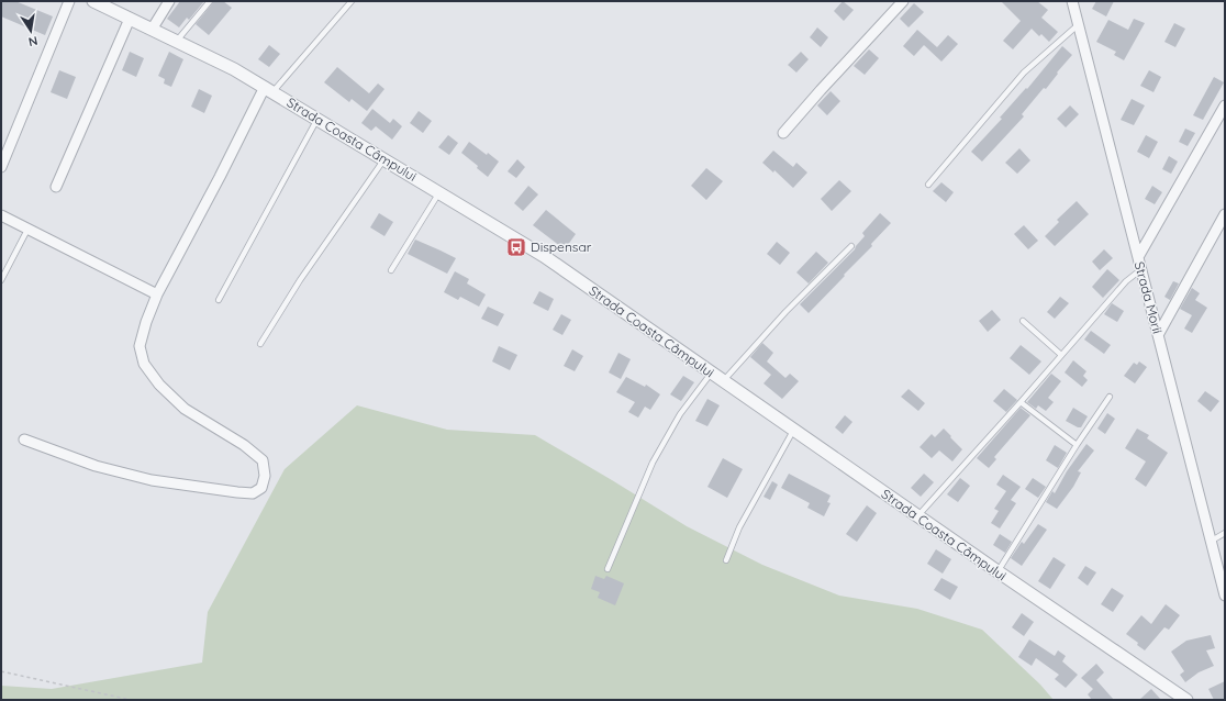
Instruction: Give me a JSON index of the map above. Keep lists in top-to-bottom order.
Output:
{
  "streets": {
    "street": ["Strada Coasta Câmpului", "Strada Morii"]
  },
  "places": {
    "bus stop": ["Dispensar"]
  },
  "north": "bottom"
}
